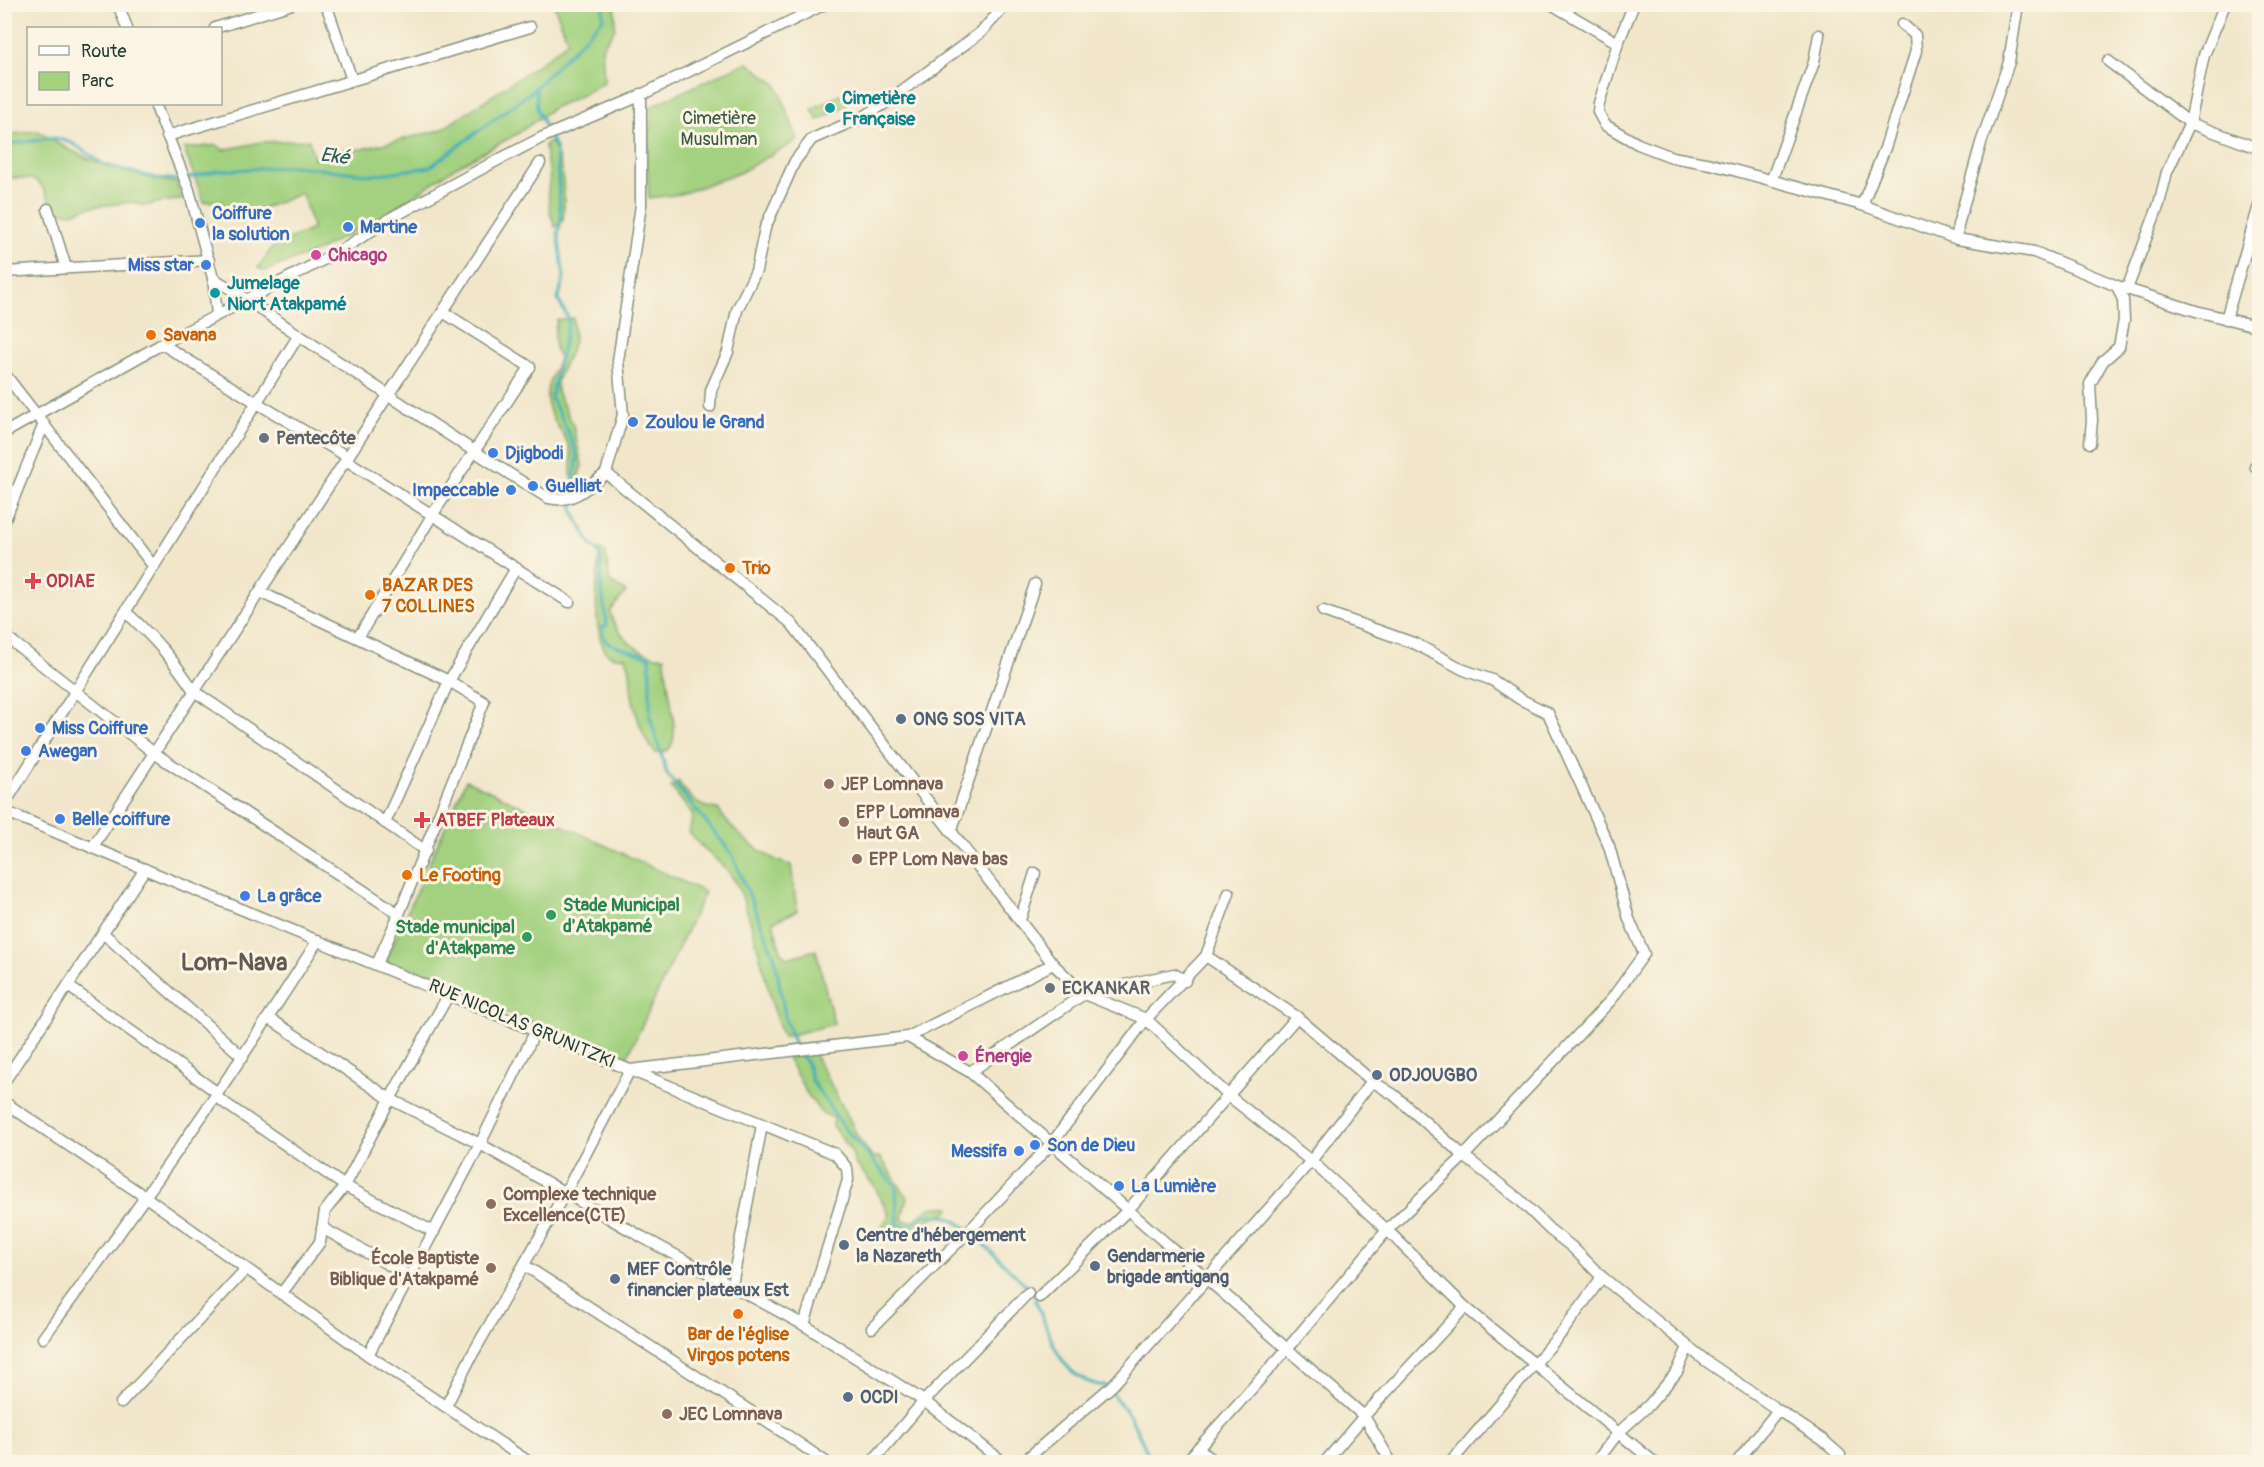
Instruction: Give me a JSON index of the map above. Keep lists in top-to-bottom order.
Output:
{
  "streets": {
    "street": ["RUE NICOLAS GRUNITZKI"]
  },
  "districts": ["Lom-Nava"],
  "water": ["Eké"],
  "parks": ["Cimetière Musulman"],
  "places": {
    "other": [
      "Cimetière Française",
      "Coiffure la solution",
      "Martine",
      "Chicago",
      "Miss star",
      "Jumelage Niort Atakpamé",
      "Savana",
      "Zoulou le Grand",
      "Pentecôte",
      "Djigbodi",
      "Guelliat",
      "Impeccable",
      "Trio",
      "BAZAR DES 7 COLLINES",
      "ONG SOS VITA",
      "Miss Coiffure",
      "Awegan",
      "JEP Lomnava",
      "Belle coiffure",
      "EPP Lomnava Haut GA",
      "EPP Lom Nava bas",
      "Le Footing",
      "La grâce",
      "Stade Municipal d'Atakpamé",
      "Stade municipal d'Atakpame",
      "ECKANKAR",
      "Énergie",
      "ODJOUGBO",
      "Son de Dieu",
      "Messifa",
      "La Lumière",
      "Complexe technique Excellence(CTE)",
      "Centre d'hébergement la Nazareth",
      "Gendarmerie brigade antigang",
      "École Baptiste Biblique d'Atakpamé",
      "MEF Contrôle financier plateaux Est",
      "Bar de l'église Virgos potens",
      "OCDI",
      "JEC Lomnava"
    ],
    "health": ["ODIAE", "ATBEF Plateaux"]
  },
  "legend": ["Route", "Parc"]
}
